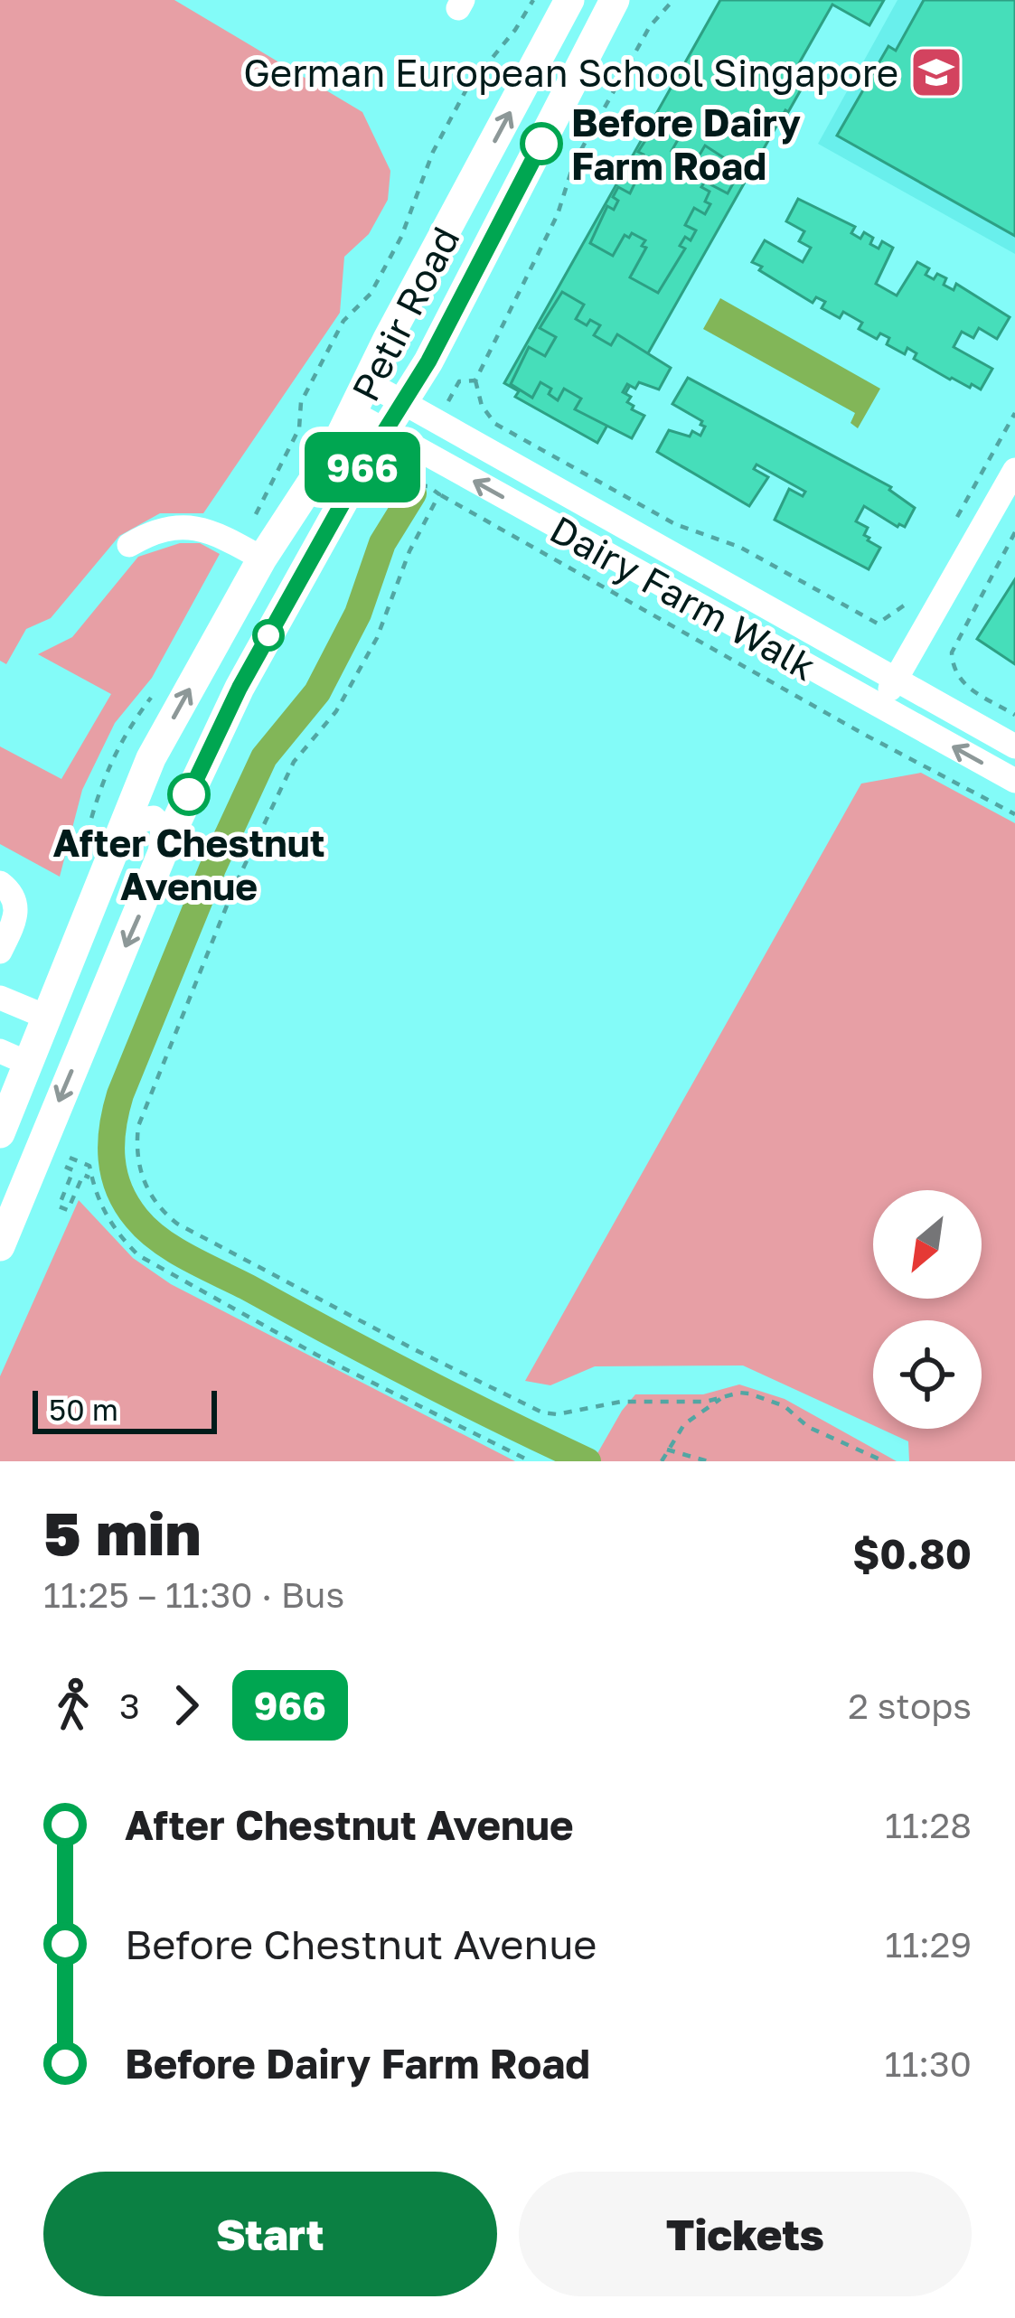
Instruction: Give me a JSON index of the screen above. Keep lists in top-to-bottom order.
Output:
{
  "streets": {
    "main road": ["Petir Road"],
    "street": ["Dairy Farm Walk"]
  },
  "crossings": [
    ["Petir Road", "Dairy Farm Walk"]
  ],
  "places": {
    "school or university": ["German European School Singapore"],
    "other": ["Before Dairy Farm Road", "After Chestnut Avenue"]
  },
  "lines": ["bus line 966"],
  "scale_bar": "50 m",
  "north": "bottom left",
  "page": {
    "on_map": "966",
    "scale": "50 m",
    "heading": ["5 min", "11:25 – 11:30 · Bus", "$0.80"],
    "legs": ["3", "966", "2 stops"],
    "list": [
      {
        "name": "After Chestnut Avenue",
        "value": "11:28"
      },
      {
        "name": "Before Chestnut Avenue",
        "value": "11:29"
      },
      {
        "name": "Before Dairy Farm Road",
        "value": "11:30"
      }
    ],
    "buttons": ["Start", "Tickets"]
  }
}
